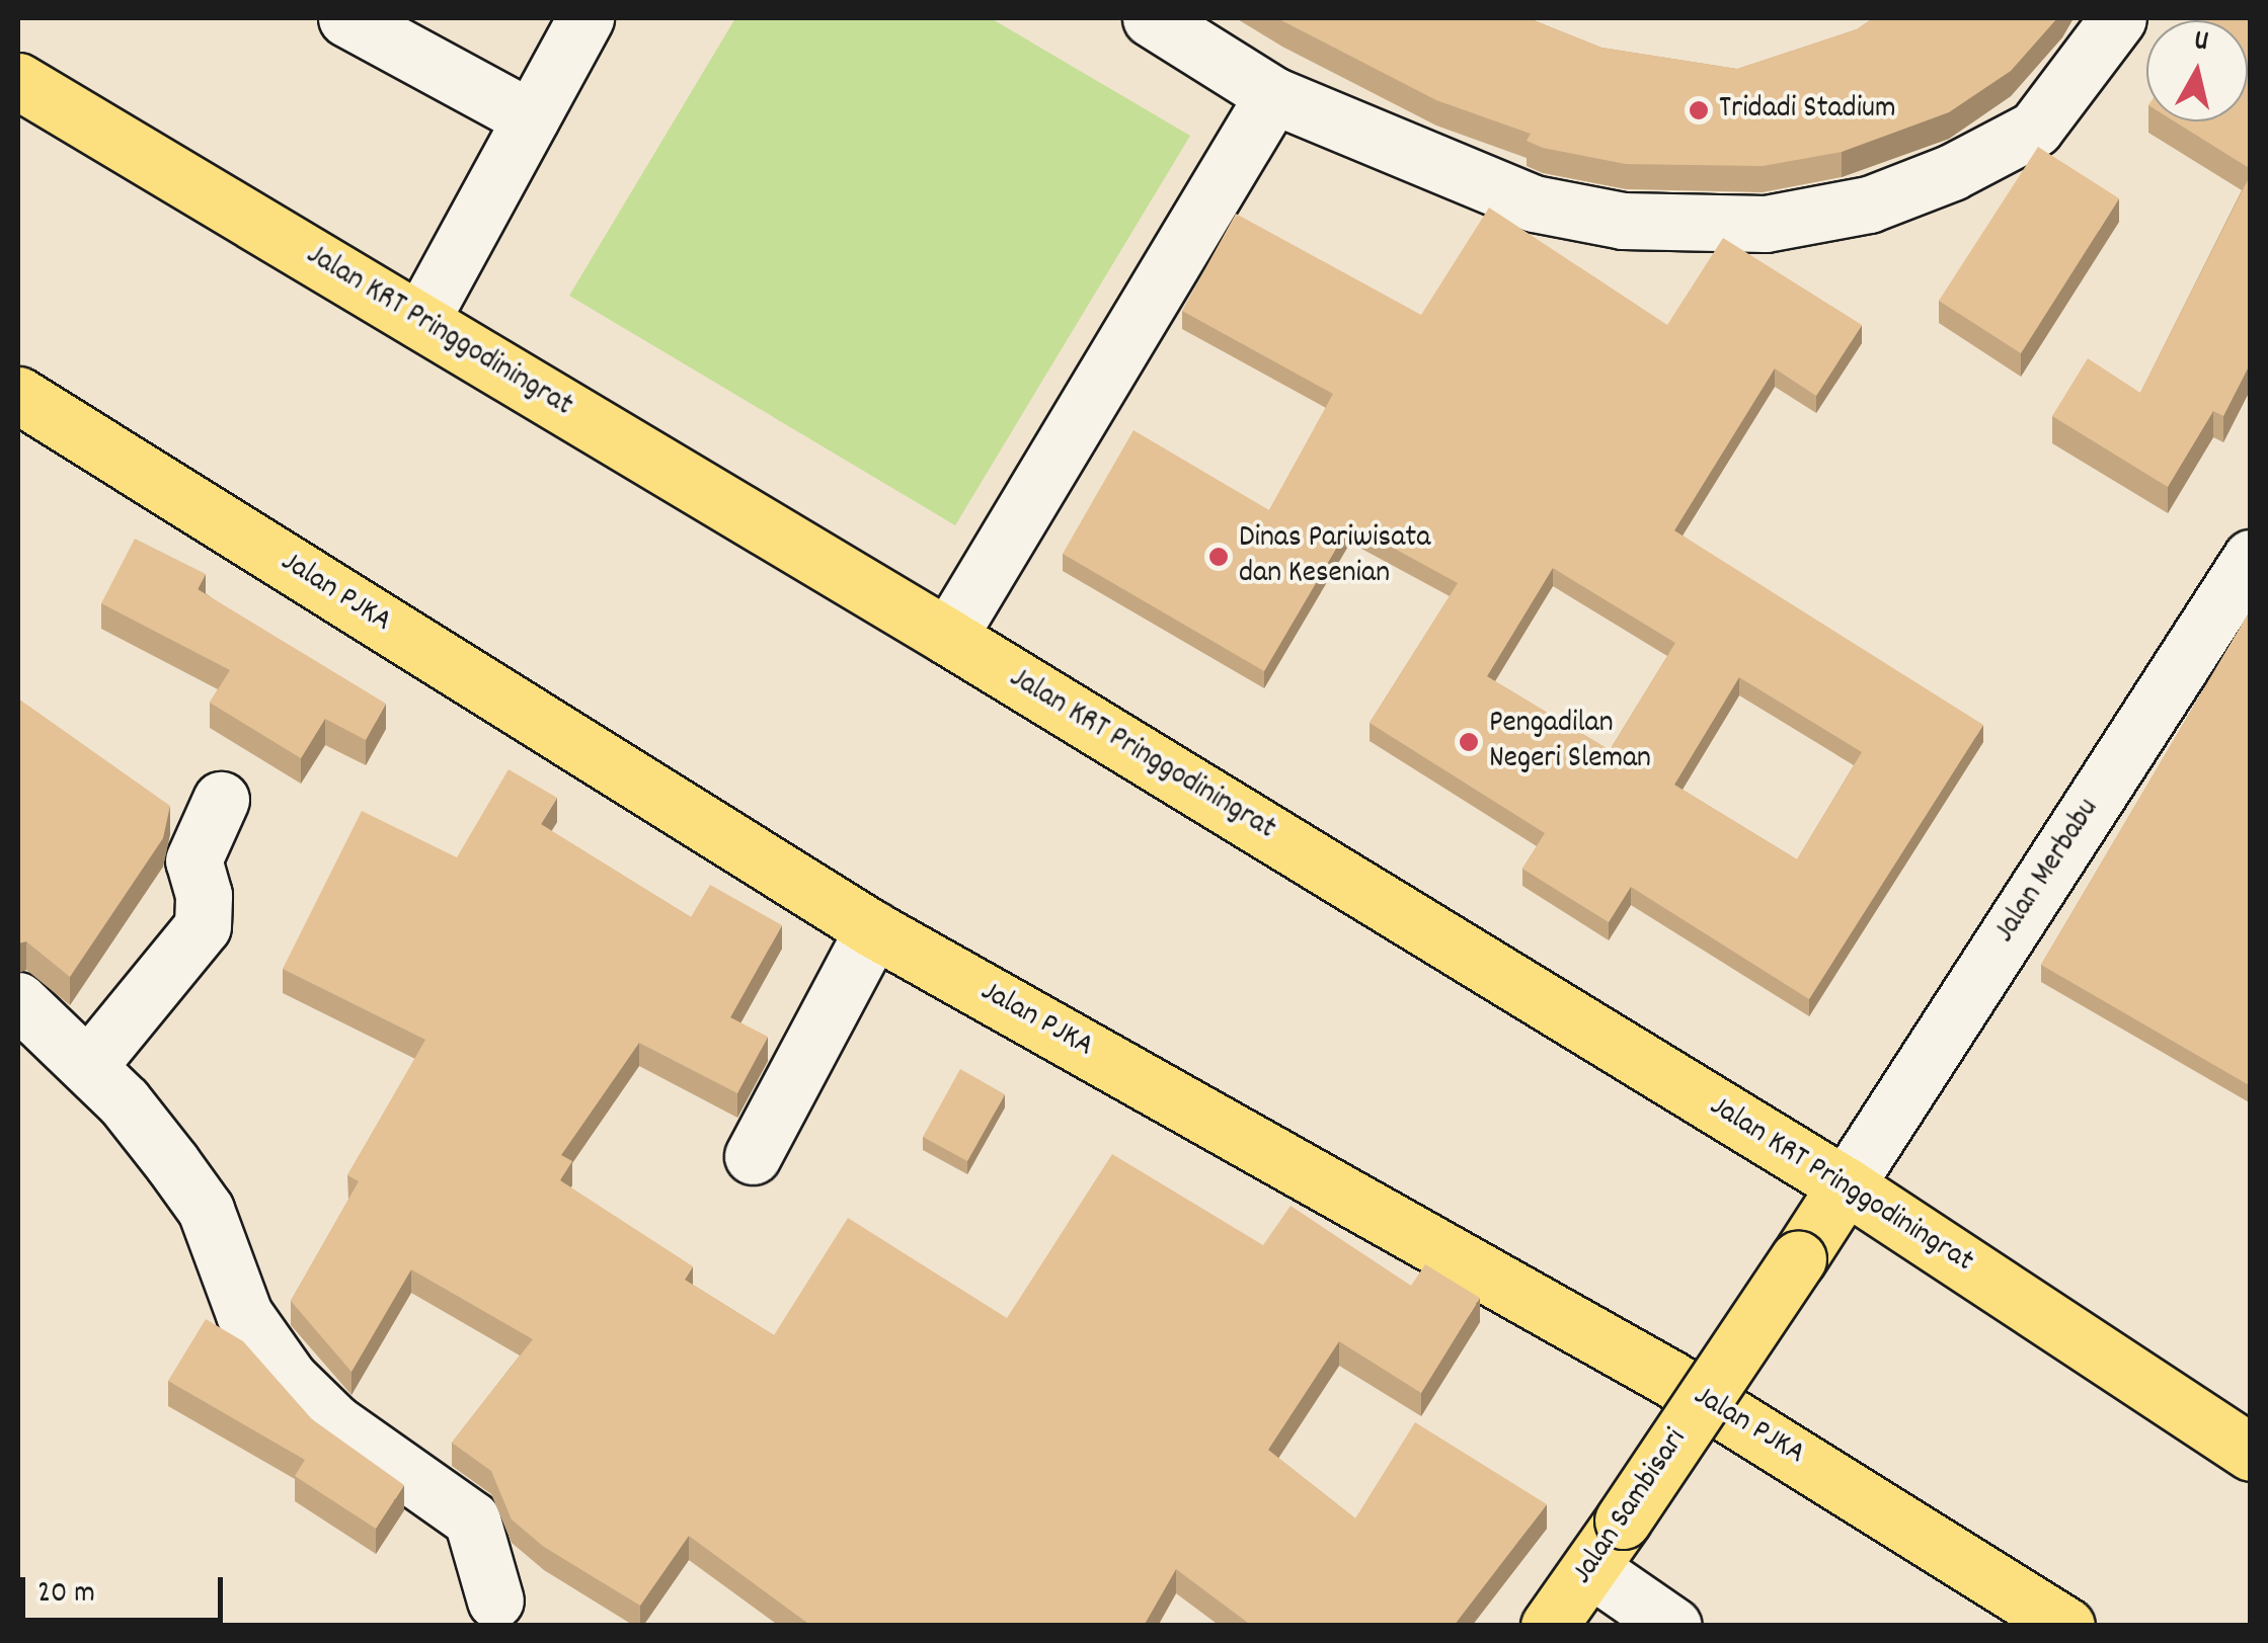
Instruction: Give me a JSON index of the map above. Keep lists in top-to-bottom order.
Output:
{
  "streets": {
    "main road": ["Jalan KRT Pringgodiningrat", "Jalan PJKA", "Jalan Sambisari"],
    "street": ["Jalan Merbabu"]
  },
  "crossings": [
    ["Jalan KRT Pringgodiningrat", "Jalan Merbabu"],
    ["Jalan KRT Pringgodiningrat", "Jalan Sambisari"],
    ["Jalan Merbabu", "Jalan Sambisari"]
  ],
  "places": ["Tridadi Stadium", "Dinas Pariwisata dan Kesenian", "Pengadilan Negeri Sleman"],
  "scale_bar": "20 m",
  "north": "top"
}
